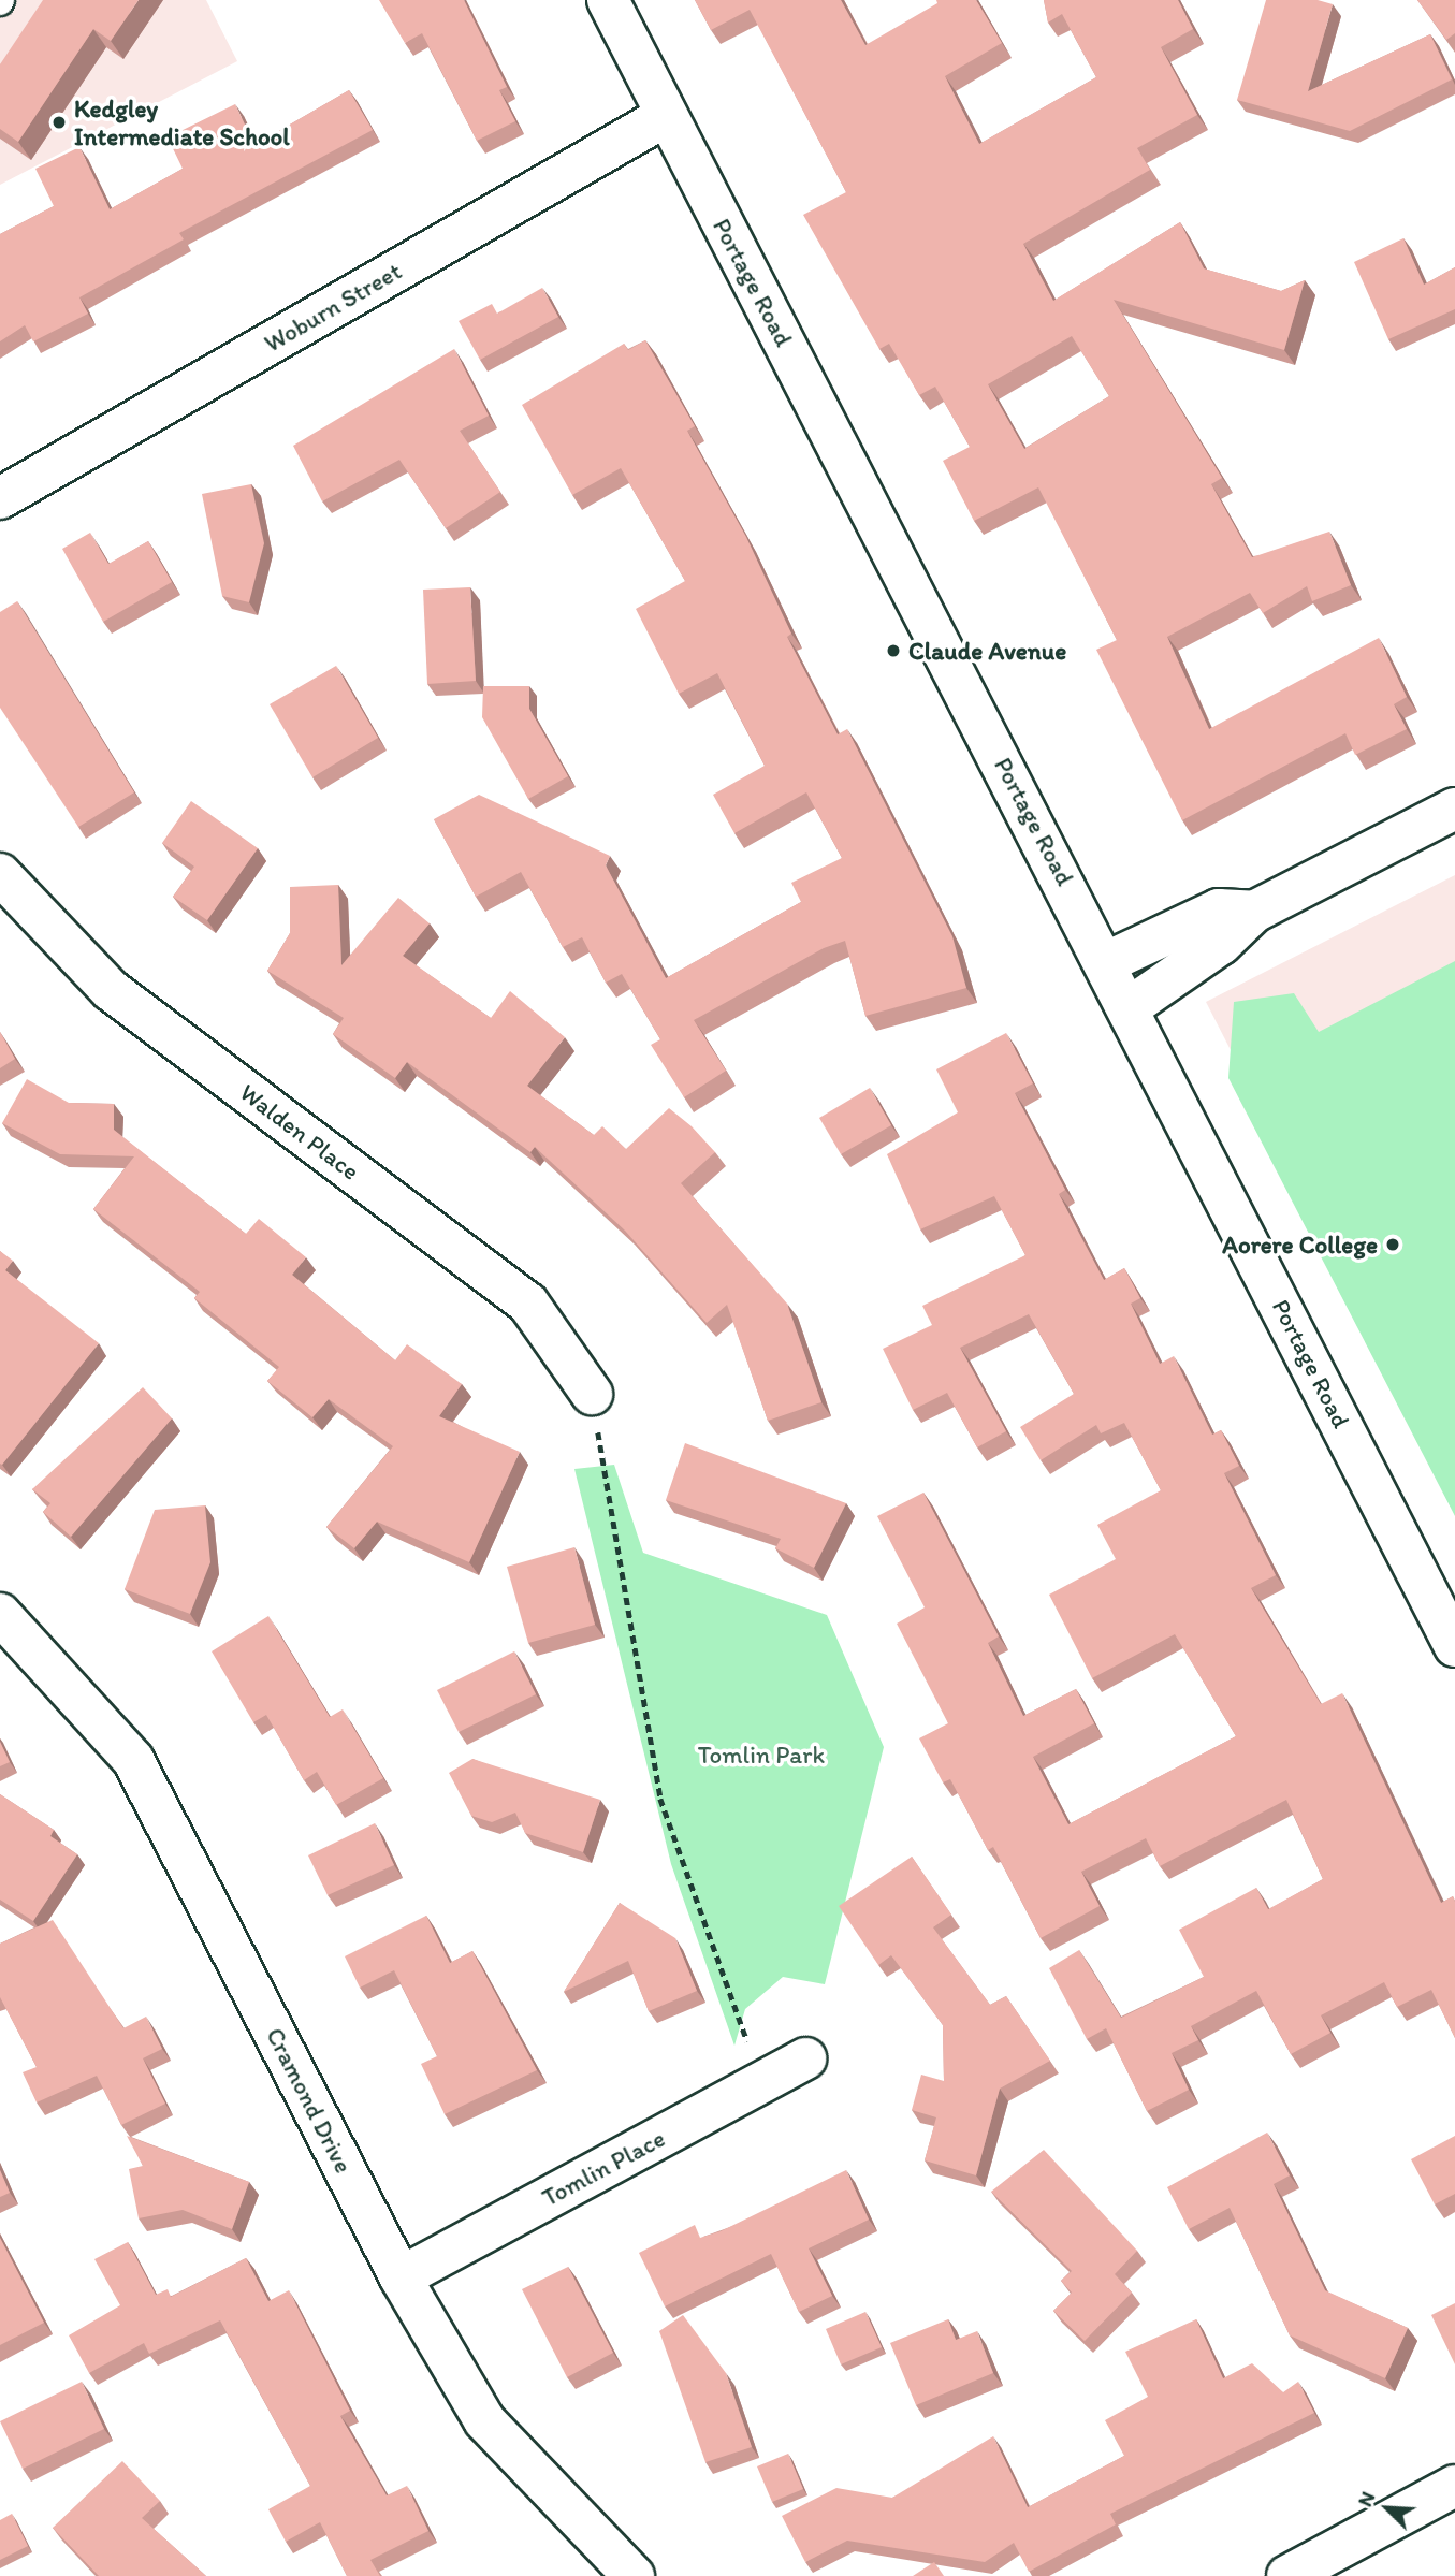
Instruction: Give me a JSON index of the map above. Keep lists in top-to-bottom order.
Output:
{
  "streets": {
    "street": [
      "Portage Road",
      "Woburn Street",
      "Walden Place",
      "Cramond Drive",
      "Tomlin Place"
    ]
  },
  "crossings": [
    ["Portage Road", "Woburn Street"],
    ["Cramond Drive", "Tomlin Place"]
  ],
  "parks": ["Tomlin Park"],
  "places": ["Kedgley Intermediate School", "Claude Avenue", "Aorere College"],
  "north": "top left"
}
